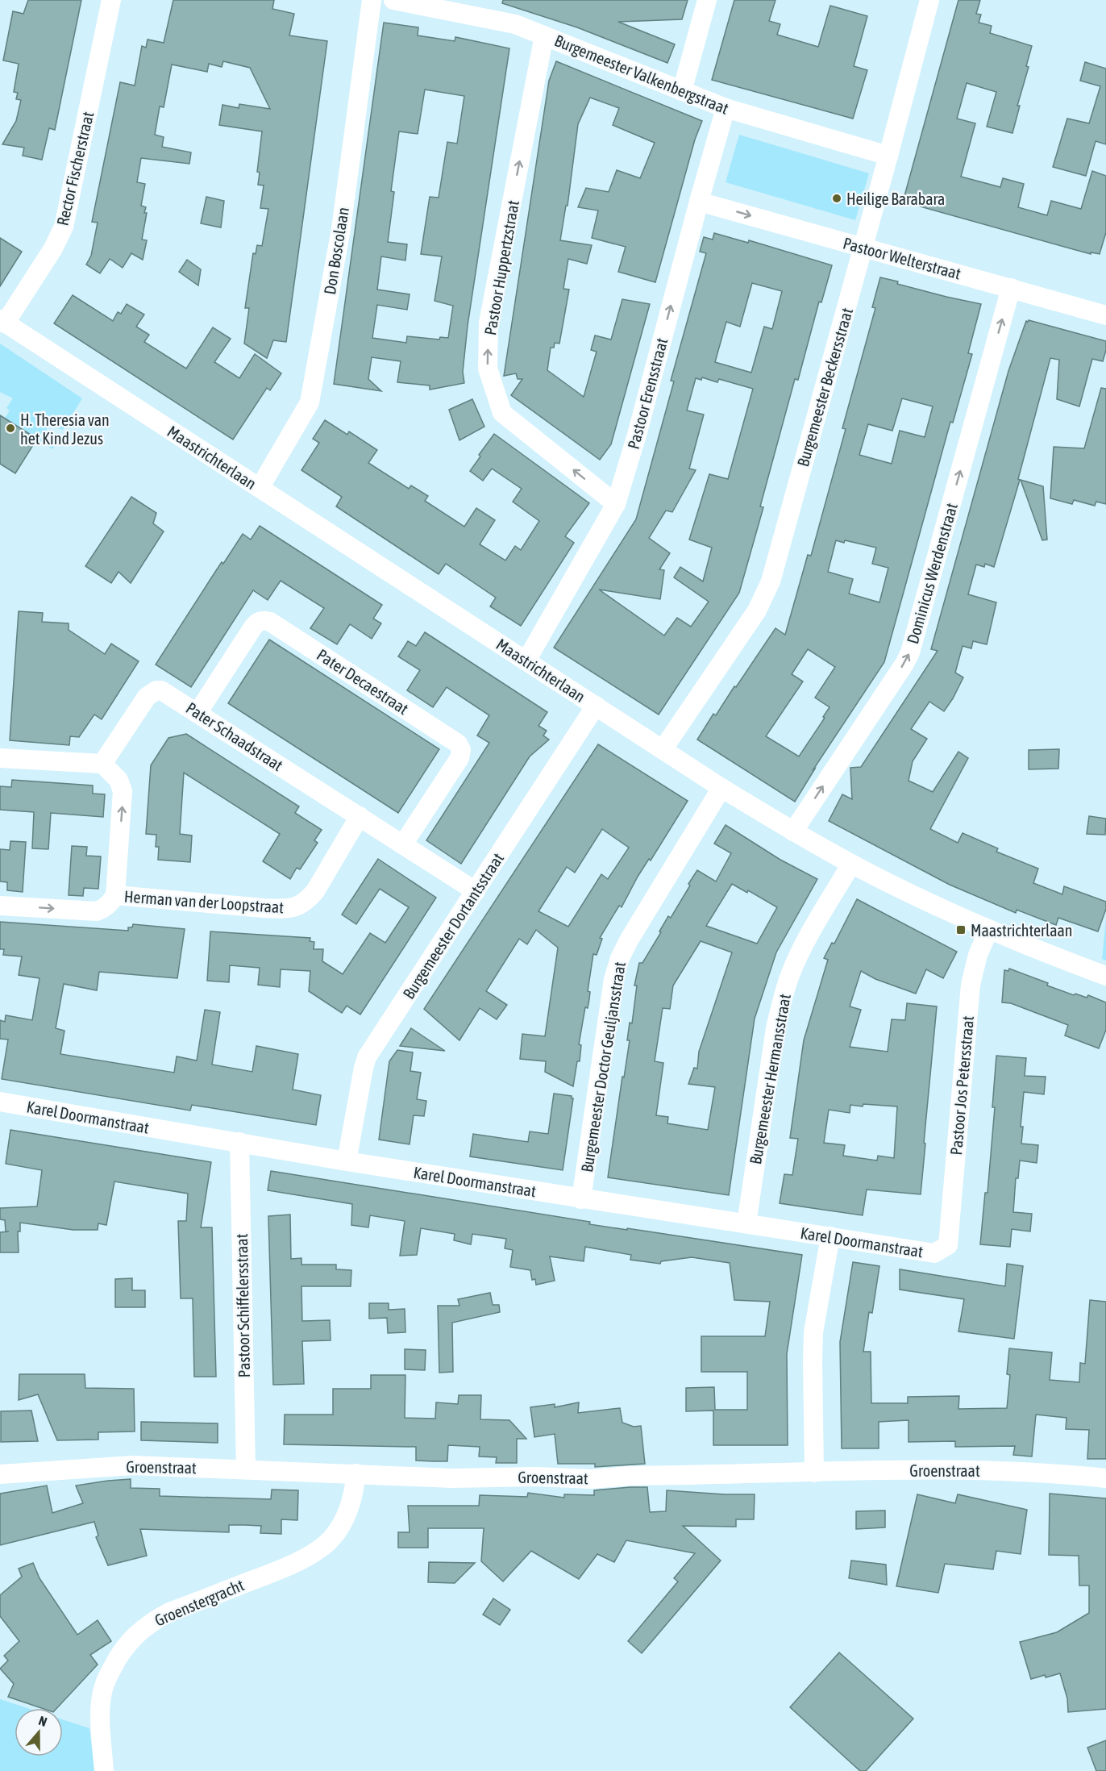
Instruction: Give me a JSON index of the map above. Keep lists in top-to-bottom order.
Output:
{
  "streets": {
    "street": [
      "Burgemeester Valkenbergstraat",
      "Rector Fischerstraat",
      "Don Boscolaan",
      "Pastoor Welterstraat",
      "Pastoor Huppertzstraat",
      "Burgemeester Beckersstraat",
      "Pastoor Erensstraat",
      "Maastrichterlaan",
      "Dominicus Werdenstraat",
      "Pater Decaestraat",
      "Pater Schaadstraat",
      "Herman van der Loopstraat",
      "Burgemeester Dortantsstraat",
      "Burgemeester Doctor Geuljansstraat",
      "Burgemeester Hermansstraat",
      "Pastoor Jos Petersstraat",
      "Karel Doormanstraat",
      "Pastoor Schiffelersstraat",
      "Groenstraat",
      "Groenstergracht"
    ]
  },
  "crossings": [
    ["Burgemeester Valkenbergstraat", "Pastoor Huppertzstraat"],
    ["Burgemeester Valkenbergstraat", "Burgemeester Beckersstraat"],
    ["Burgemeester Valkenbergstraat", "Pastoor Erensstraat"],
    ["Rector Fischerstraat", "Maastrichterlaan"],
    ["Don Boscolaan", "Maastrichterlaan"],
    ["Pastoor Welterstraat", "Burgemeester Beckersstraat"],
    ["Pastoor Welterstraat", "Pastoor Erensstraat"],
    ["Pastoor Welterstraat", "Dominicus Werdenstraat"],
    ["Pastoor Huppertzstraat", "Pastoor Erensstraat"],
    ["Burgemeester Beckersstraat", "Maastrichterlaan"],
    ["Pastoor Erensstraat", "Maastrichterlaan"],
    ["Maastrichterlaan", "Dominicus Werdenstraat"],
    ["Maastrichterlaan", "Burgemeester Dortantsstraat"],
    ["Maastrichterlaan", "Burgemeester Doctor Geuljansstraat"],
    ["Maastrichterlaan", "Burgemeester Hermansstraat"],
    ["Maastrichterlaan", "Pastoor Jos Petersstraat"],
    ["Pater Decaestraat", "Pater Schaadstraat"],
    ["Pater Schaadstraat", "Herman van der Loopstraat"],
    ["Pater Schaadstraat", "Burgemeester Dortantsstraat"],
    ["Burgemeester Dortantsstraat", "Karel Doormanstraat"],
    ["Burgemeester Doctor Geuljansstraat", "Karel Doormanstraat"],
    ["Burgemeester Hermansstraat", "Karel Doormanstraat"],
    ["Pastoor Jos Petersstraat", "Karel Doormanstraat"],
    ["Karel Doormanstraat", "Pastoor Schiffelersstraat"],
    ["Pastoor Schiffelersstraat", "Groenstraat"],
    ["Groenstraat", "Groenstergracht"]
  ],
  "one_way": [
    "Pastoor Welterstraat",
    "Pastoor Huppertzstraat",
    "Pastoor Erensstraat",
    "Dominicus Werdenstraat"
  ],
  "places": {
    "other": ["Heilige Barabara", "H. Theresia van het Kind Jezus"],
    "transit": ["Maastrichterlaan"]
  },
  "north": "top"
}
